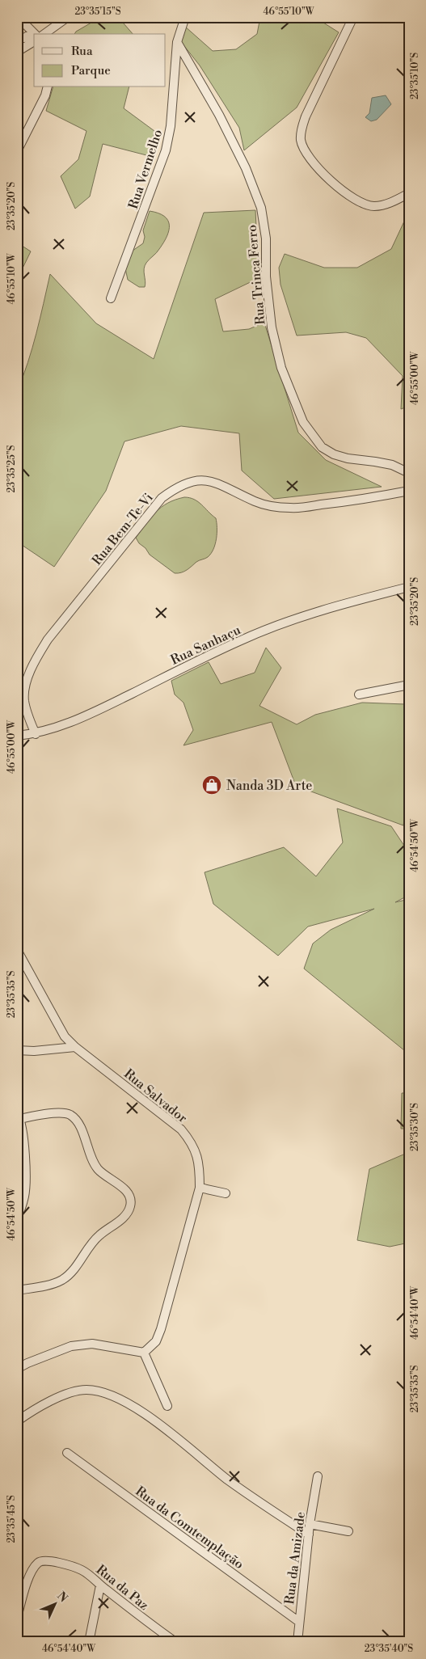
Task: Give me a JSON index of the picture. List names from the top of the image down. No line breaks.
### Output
{"streets":{"street":["Rua Vermelho","Rua Trinca Ferro","Rua Bem-Te-Vi","Rua Sanhaçu","Rua Salvador","Rua da Comtemplação","Rua da Amizade","Rua da Paz"]},"crossings":[["Rua Vermelho","Rua Trinca Ferro"],["Rua Bem-Te-Vi","Rua Sanhaçu"],["Rua da Comtemplação","Rua da Amizade"]],"places":{"shop":["Nanda 3D Arte"]},"legend":["Rua","Parque"],"north":"top right","coordinates":["23°35'15\"S","46°55'10\"W","23°35'10\"S","23°35'20\"S","46°55'00\"W","23°35'25\"S","46°54'50\"W","23°35'35\"S","23°35'30\"S","46°54'40\"W","23°35'45\"S","23°35'40\"S"]}
